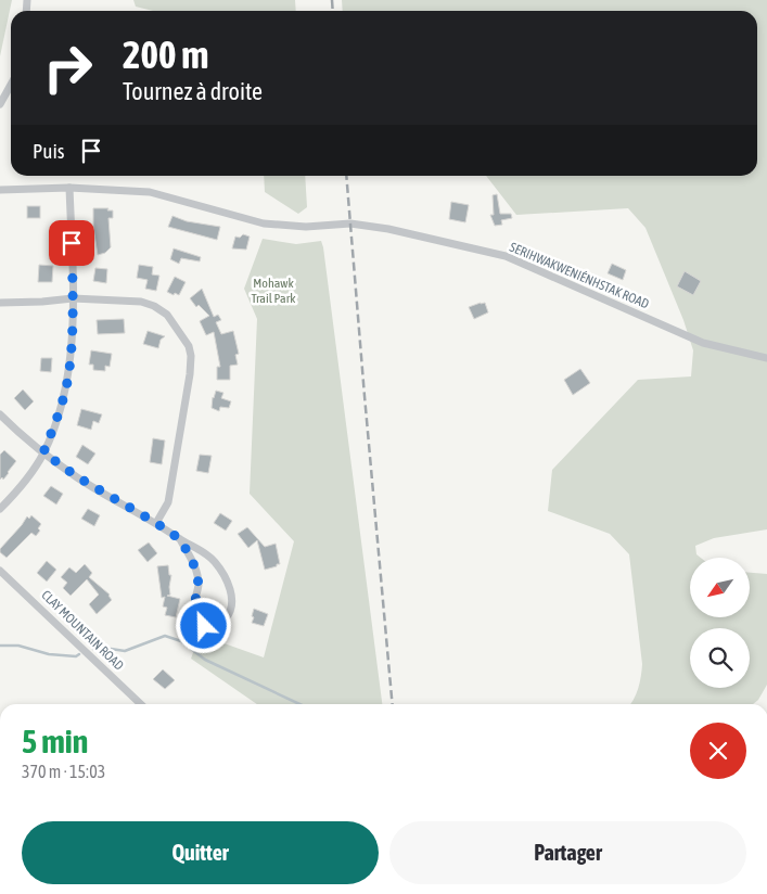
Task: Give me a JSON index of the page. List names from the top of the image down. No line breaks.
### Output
{"streets":{"street":["SERIHWAKWENIÉNHSTAK ROAD","CLAY MOUNTAIN ROAD"]},"parks":["Mohawk Trail Park"],"north":"bottom left","page":{"turn":["200 m","Tournez à droite"],"then":"Puis","heading":["5 min","370 m · 15:03"],"buttons":["Quitter","Partager"]}}
